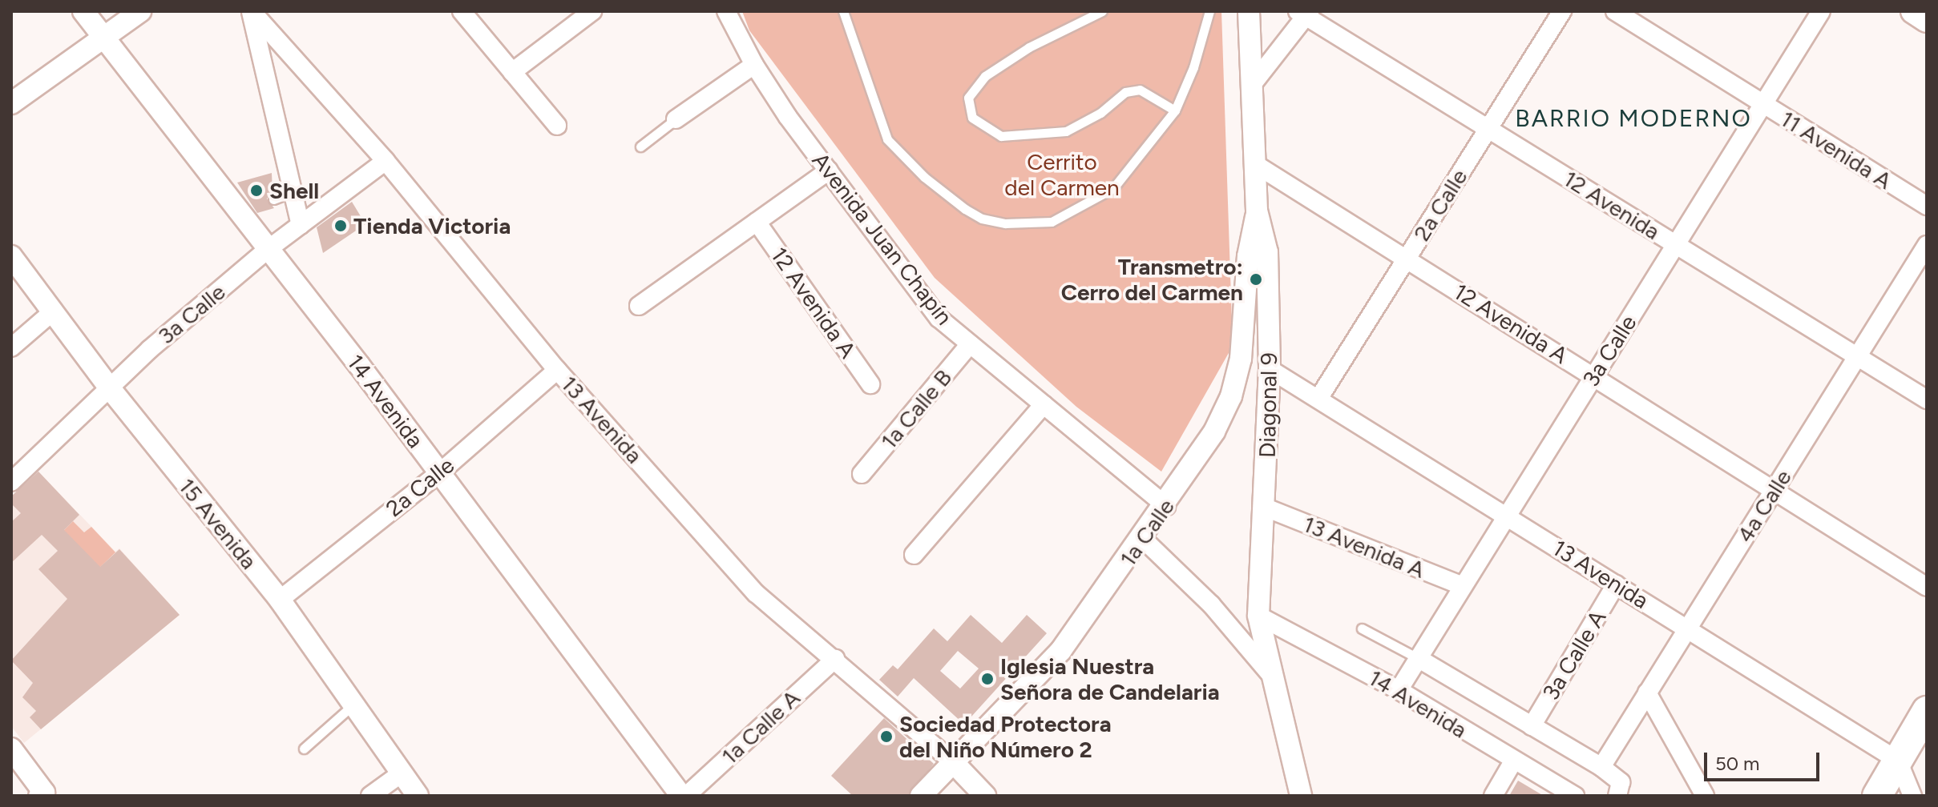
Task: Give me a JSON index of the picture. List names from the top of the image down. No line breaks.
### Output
{"streets":{"street":["11 Avenida A","2a Calle","12 Avenida","Avenida Juan Chapín","12 Avenida A","3a Calle","14 Avenida","Diagonal 9","1a Calle B","13 Avenida","4a Calle","15 Avenida","1a Calle","13 Avenida A","3a Calle A","1a Calle A"]},"crossings":[["11 Avenida A","3a Calle"],["2a Calle","12 Avenida"],["2a Calle","12 Avenida A"],["2a Calle","14 Avenida"],["2a Calle","13 Avenida"],["2a Calle","15 Avenida"],["12 Avenida","3a Calle"],["12 Avenida","4a Calle"],["Avenida Juan Chapín","1a Calle B"],["Avenida Juan Chapín","1a Calle"],["12 Avenida A","3a Calle"],["12 Avenida A","Diagonal 9"],["12 Avenida A","4a Calle"],["3a Calle","14 Avenida"],["3a Calle","13 Avenida"],["3a Calle","15 Avenida"],["3a Calle","13 Avenida A"],["14 Avenida","Diagonal 9"],["14 Avenida","4a Calle"],["14 Avenida","3a Calle A"],["14 Avenida","1a Calle A"],["Diagonal 9","13 Avenida"],["Diagonal 9","1a Calle"],["Diagonal 9","13 Avenida A"],["13 Avenida","4a Calle"],["13 Avenida","1a Calle"],["13 Avenida","3a Calle A"],["13 Avenida","1a Calle A"]],"districts":["BARRIO MODERNO"],"parks":["Cerrito del Carmen"],"places":["Shell","Tienda Victoria","Transmetro: Cerro del Carmen","Iglesia Nuestra Señora de Candelaria","Sociedad Protectora del Niño Número 2"],"scale_bar":"50 m"}
